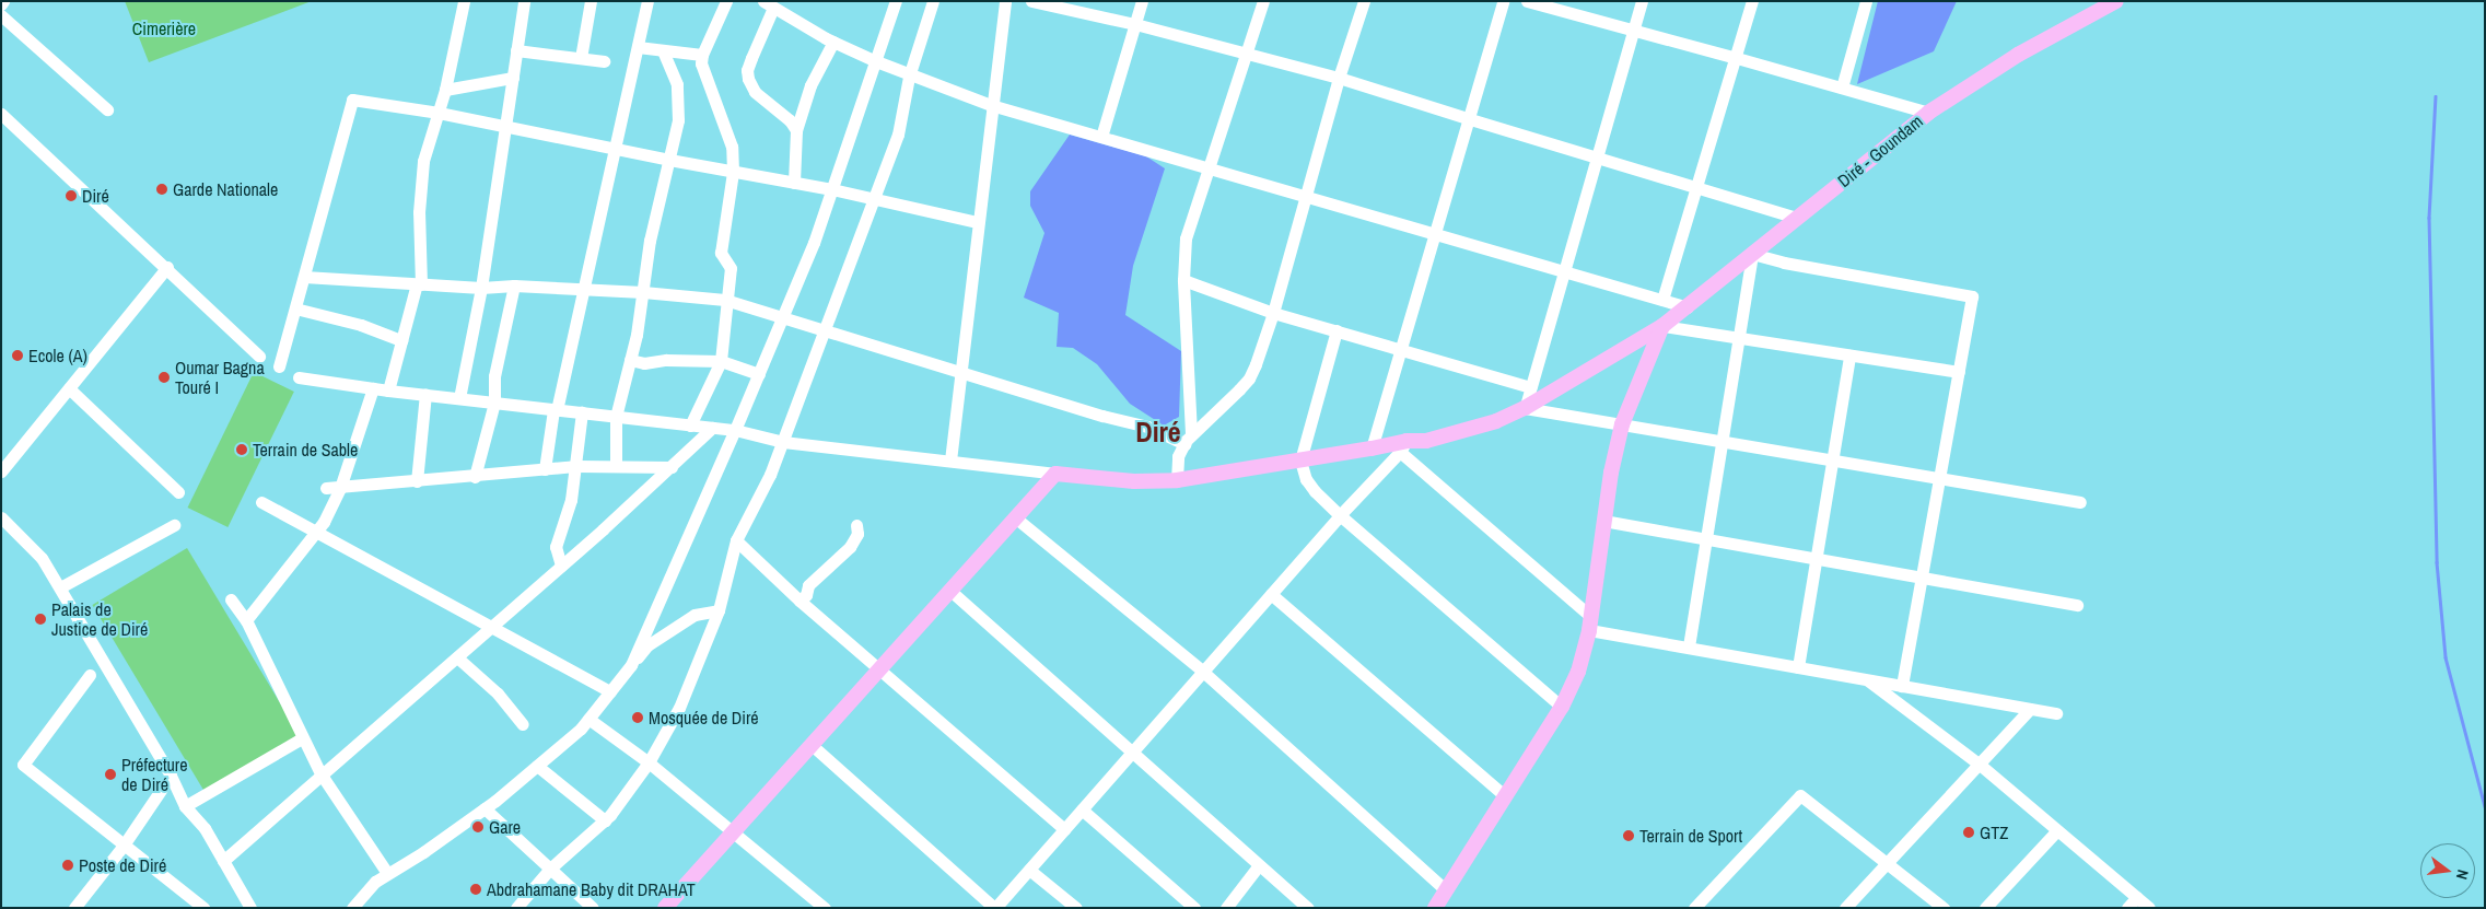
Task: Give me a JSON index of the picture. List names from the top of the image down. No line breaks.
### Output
{"streets":{"main road":["Diré - Goundam"]},"districts":["Diré"],"parks":["Cimerière"],"places":["Garde Nationale","Diré","Ecole (A)","Oumar Bagna Touré I","Terrain de Sable","Palais de Justice de Diré","Mosquée de Diré","Préfecture de Diré","Gare","GTZ","Terrain de Sport","Poste de Diré","Abdrahamane Baby dit DRAHAT"],"north":"right"}
